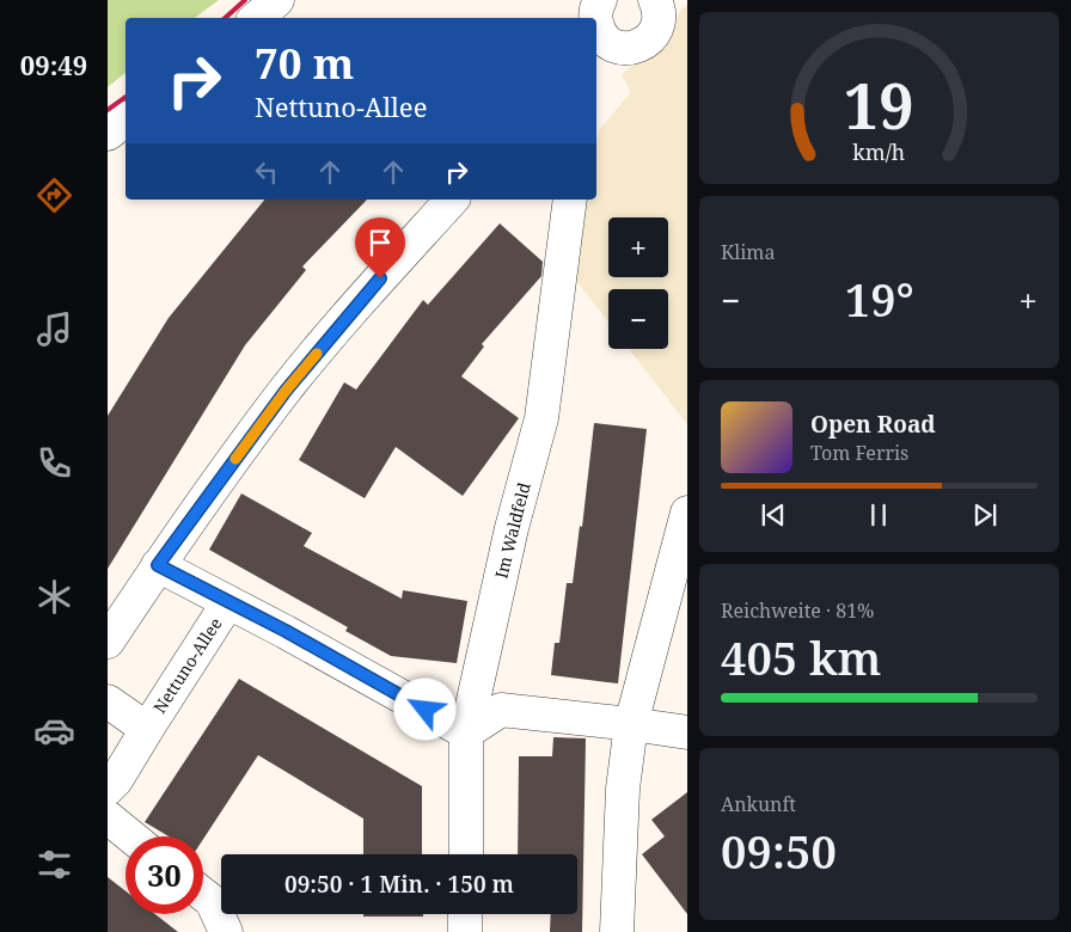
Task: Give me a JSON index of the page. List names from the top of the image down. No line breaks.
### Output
{"streets":{"street":["Im Waldfeld","Nettuno-Allee"]},"page":{"tabs":"09:49","turn":["70 m","Nettuno-Allee"],"tile":["Klima",["Reichweite · 81%","405 km"],["Ankunft","09:50"]],"map_buttons":["+","−"],"heat":["−","19°","+"],"song":["Open Road","Tom Ferris"],"limit":"30","trip":"09:50 · 1 Min. · 150 m","gauge":["19","km/h"]}}
